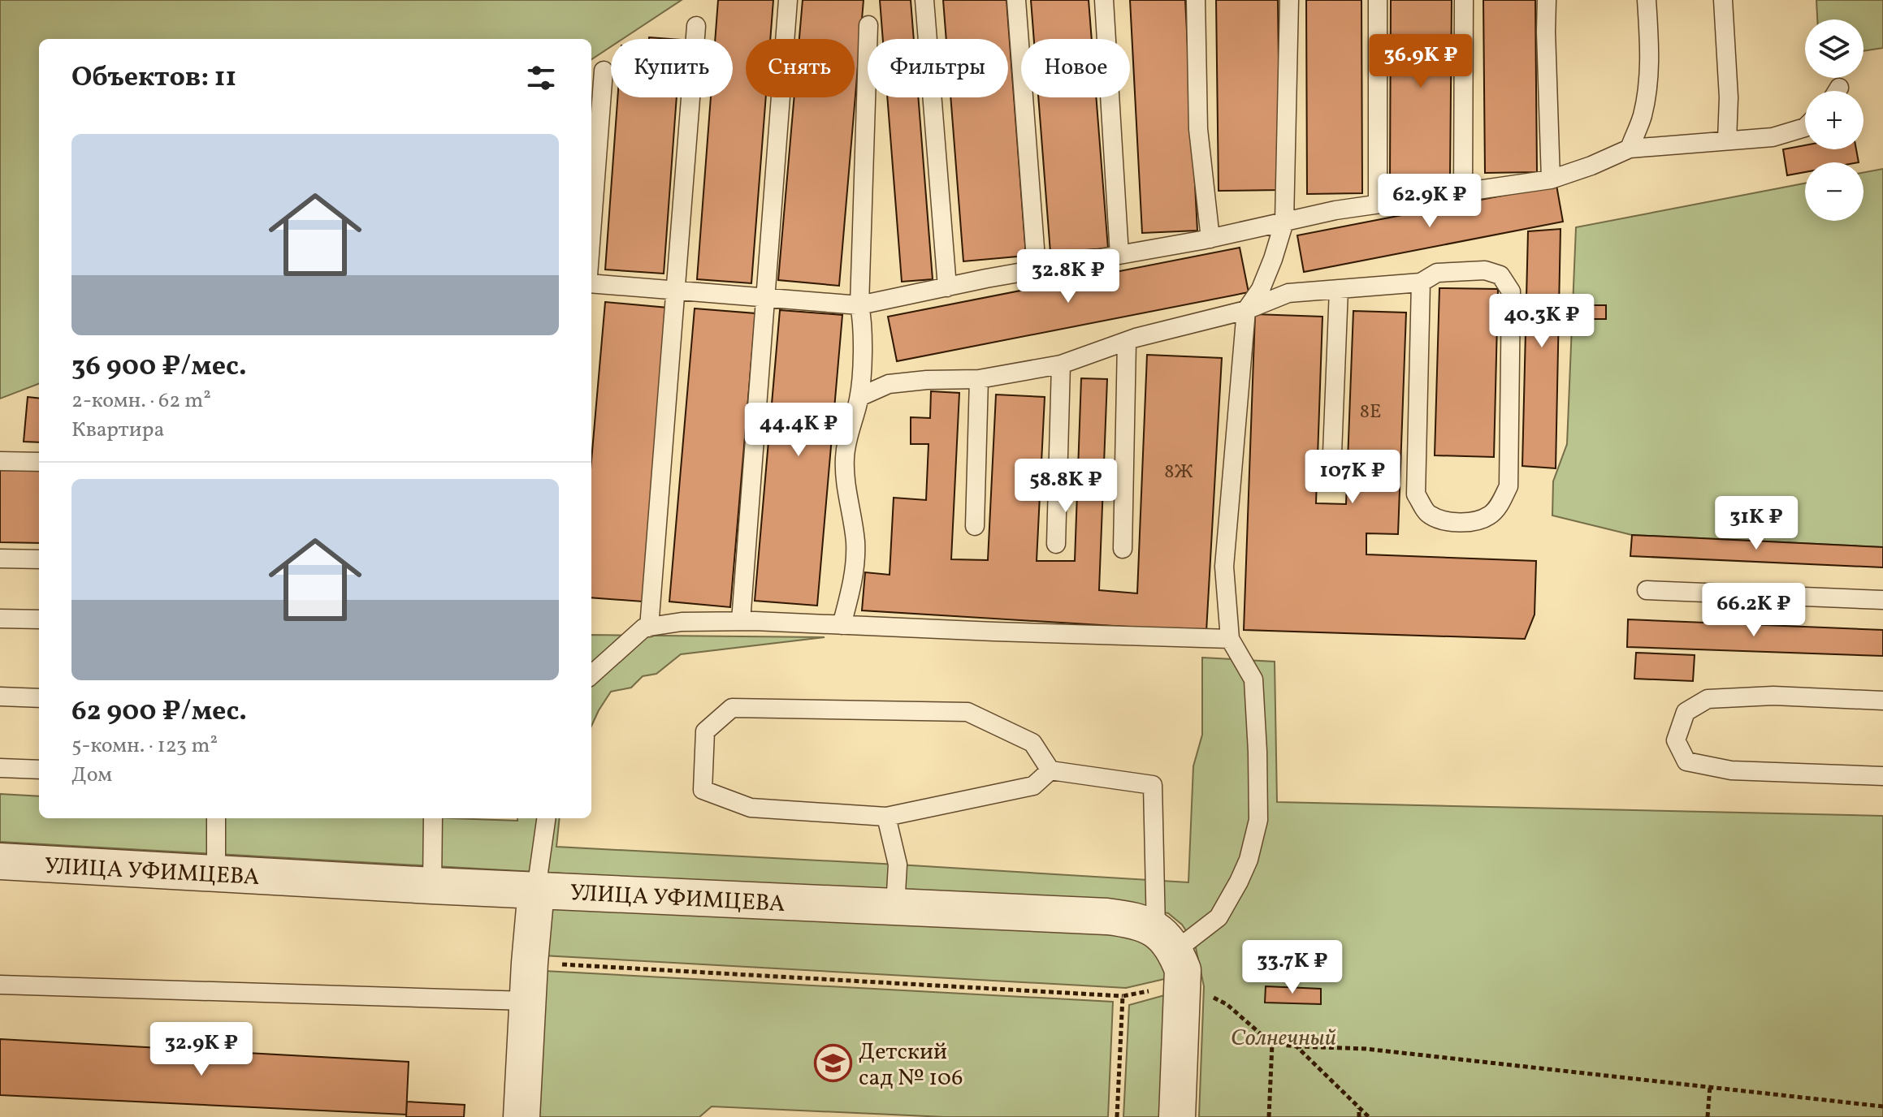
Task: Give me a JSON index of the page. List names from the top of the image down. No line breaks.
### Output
{"streets":{"street":["УЛИЦА УФИМЦЕВА"]},"parks":["Солнечный"],"places":{"school or university":["Детский сад № 106"]},"house_numbers":["8Е","8Ж"],"page":{"map_buttons":["+","−"],"price":["36.9K ₽","62.9K ₽","32.8K ₽","40.3K ₽","44.4K ₽","107K ₽","58.8K ₽","31K ₽","66.2K ₽","33.7K ₽","32.9K ₽"],"chip":["Купить","Снять","Фильтры","Новое"],"heading":"Объектов: 11","list":[{"name":"36 900 ₽/мес.","note":"2-комн. · 62 m² · Квартира"},{"name":"62 900 ₽/мес.","note":"5-комн. · 123 m² · Дом"}]}}
